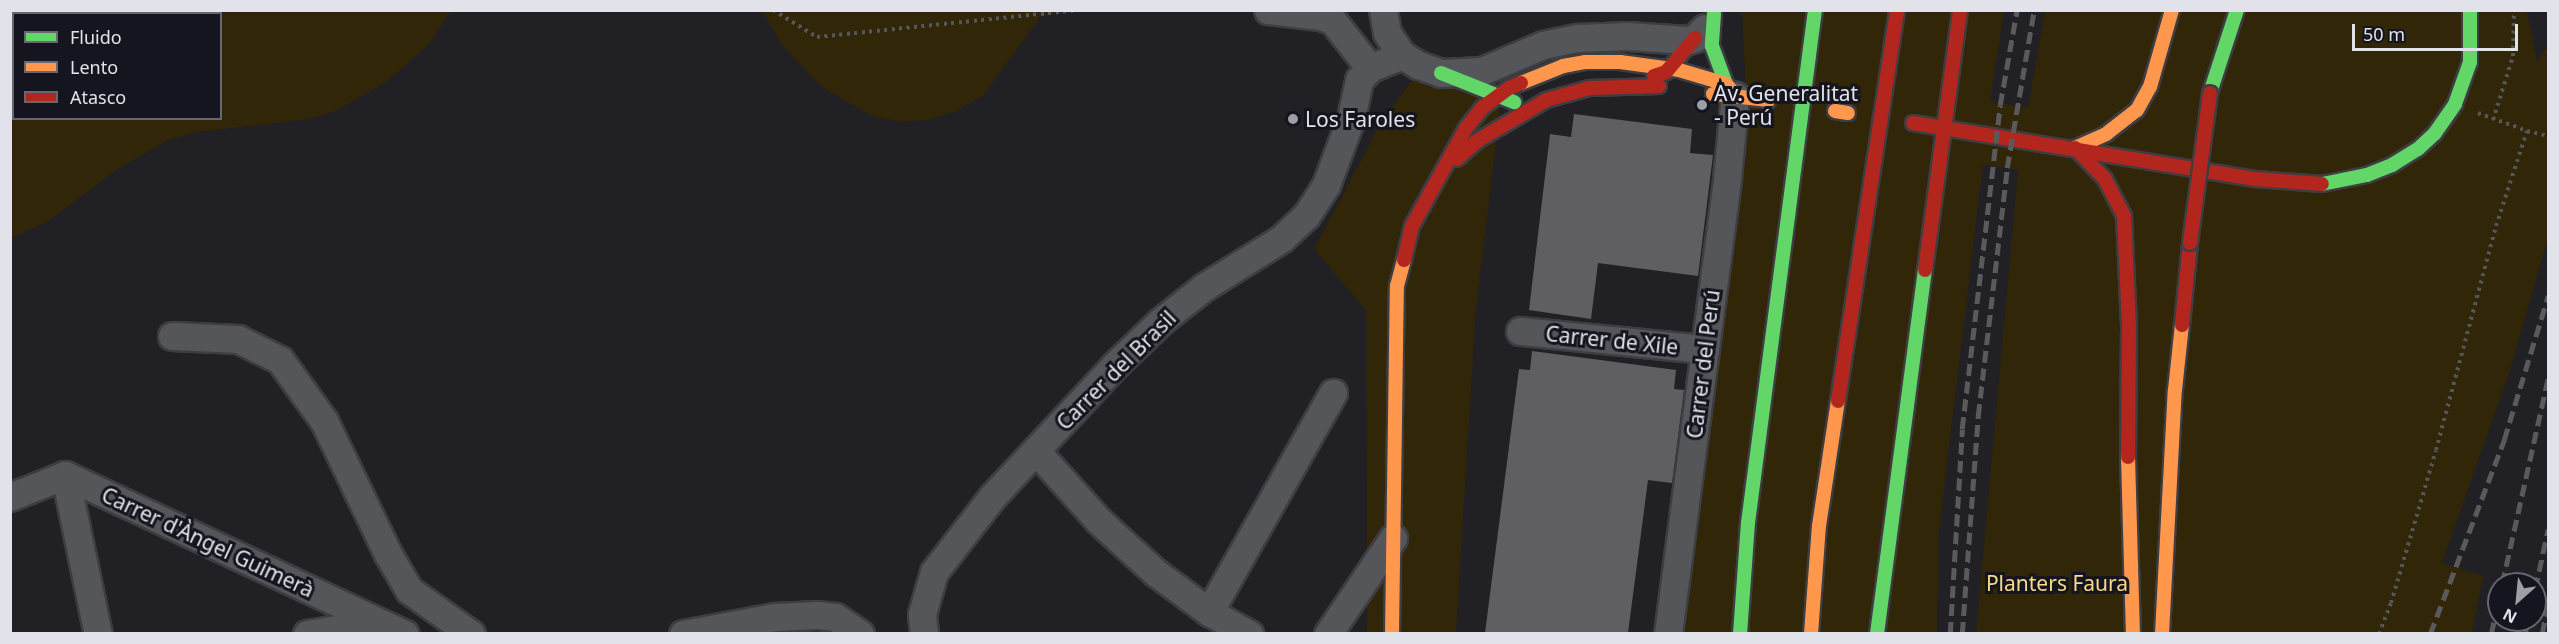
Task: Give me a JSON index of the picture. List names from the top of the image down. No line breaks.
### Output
{"streets":{"street":["Carrer de Xile","Carrer del Perú","Carrer del Brasil","Carrer d'Àngel Guimerà"]},"crossings":[["Carrer de Xile","Carrer del Perú"]],"parks":["Planters Faura"],"places":["Av. Generalitat - Perú","Los Faroles"],"legend":["Fluido","Lento","Atasco"],"scale_bar":"50 m","north":"bottom left"}
